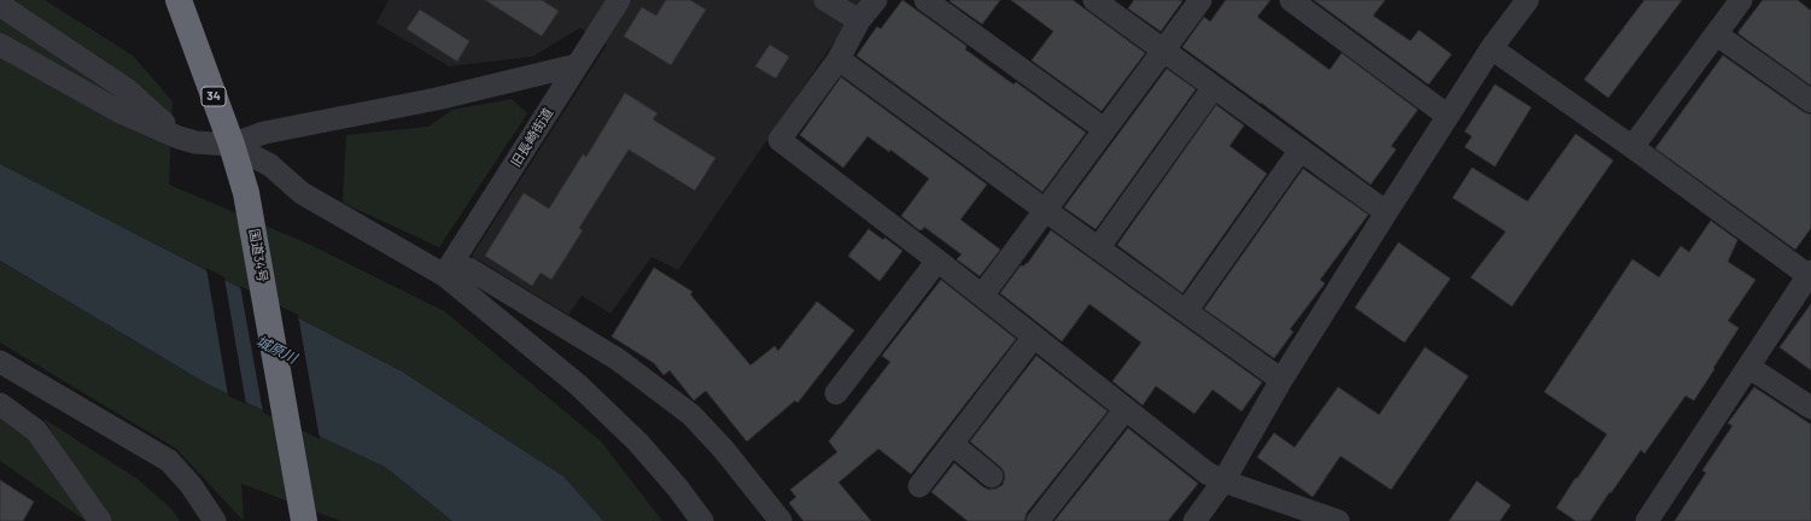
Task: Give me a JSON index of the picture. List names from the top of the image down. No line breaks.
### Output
{"streets":{"highway":["34","国道34号"],"street":["旧長崎街道"]},"water":["城原川"]}
